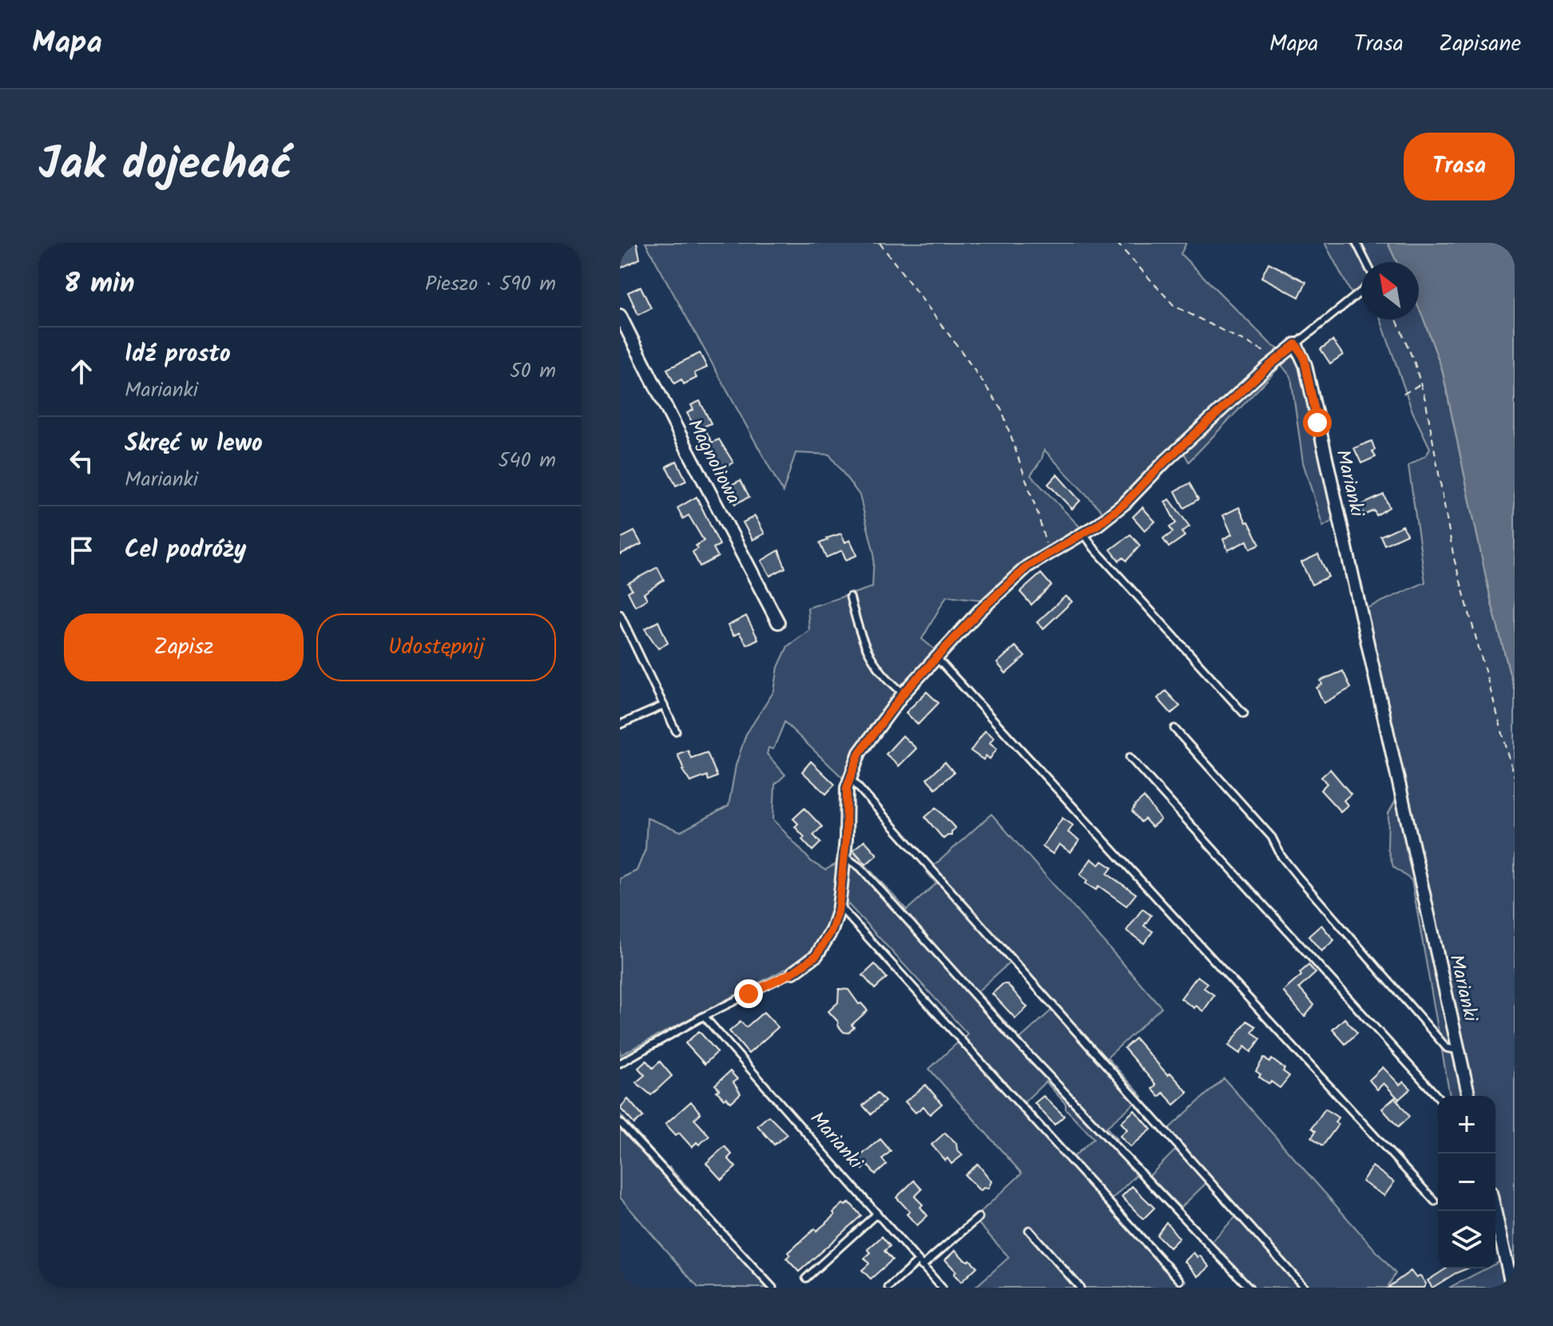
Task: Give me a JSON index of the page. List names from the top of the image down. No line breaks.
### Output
{"streets":{"street":["Magnoliowa","Marianki"]},"north":"top left","page":{"header":"Mapa","nav":["Mapa","Trasa","Zapisane"],"title":"Jak dojechać","buttons":["Trasa",["Zapisz","Udostępnij"]],"heading":["8 min","Pieszo · 590 m"],"list":[["Idź prosto","Marianki","50 m"],["Skręć w lewo","Marianki","540 m"],"Cel podróży"],"map_buttons":["+","−"]}}
